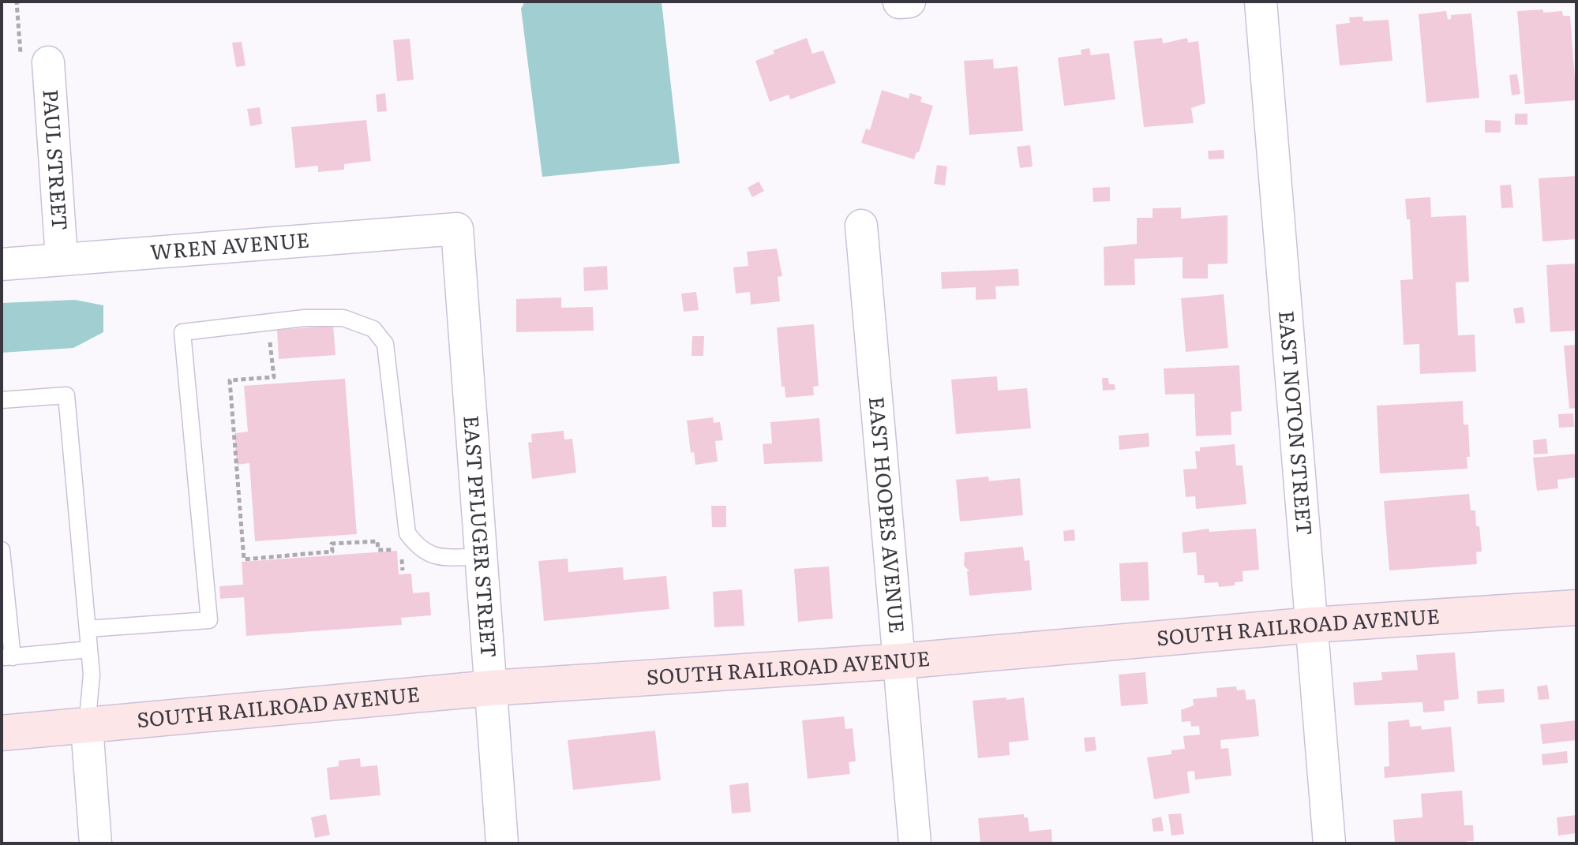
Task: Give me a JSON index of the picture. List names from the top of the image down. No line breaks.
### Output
{"streets":{"street":["PAUL STREET","WREN AVENUE","EAST NOTON STREET","EAST HOOPES AVENUE","EAST PFLUGER STREET","SOUTH RAILROAD AVENUE"]},"crossings":[["PAUL STREET","WREN AVENUE"],["WREN AVENUE","EAST PFLUGER STREET"],["EAST NOTON STREET","SOUTH RAILROAD AVENUE"],["EAST HOOPES AVENUE","SOUTH RAILROAD AVENUE"],["EAST PFLUGER STREET","SOUTH RAILROAD AVENUE"]]}
